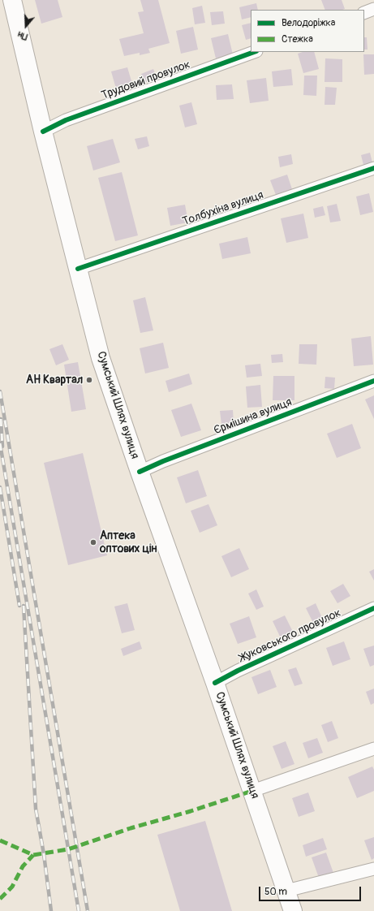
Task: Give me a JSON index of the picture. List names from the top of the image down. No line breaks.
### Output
{"streets":{"main road":["Сумський Шлях вулиця"],"street":["Трудовий провулок","Толбухіна вулиця","Єрмішина вулиця","Жуковського провулок"]},"crossings":[["Трудовий провулок","Сумський Шлях вулиця"],["Толбухіна вулиця","Сумський Шлях вулиця"],["Сумський Шлях вулиця","Єрмішина вулиця"],["Сумський Шлях вулиця","Жуковського провулок"]],"places":["АН Квартал","Аптека оптових цін"],"legend":["Велодоріжка","Стежка"],"scale_bar":"50 m","north":"bottom"}
